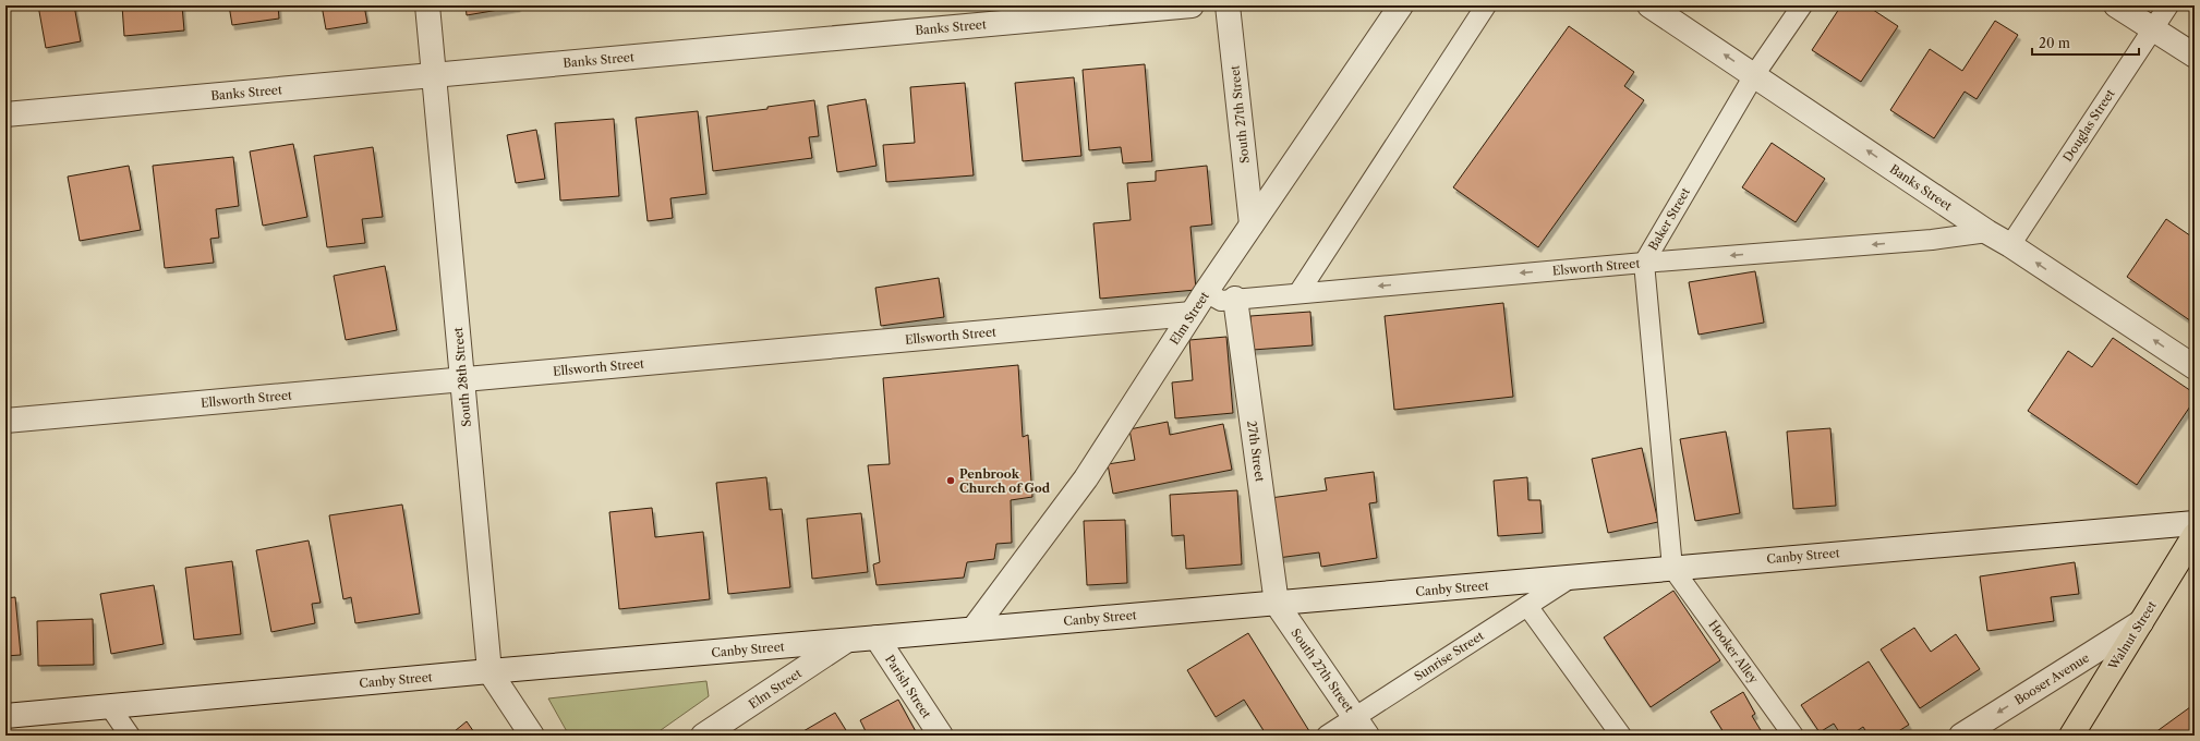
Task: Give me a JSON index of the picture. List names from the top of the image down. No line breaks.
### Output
{"streets":{"main road":["Walnut Street"],"street":["Banks Street","South 27th Street","Elm Street","Ellsworth Street","South 28th Street","27th Street","Canby Street","Booser Avenue","Parish Street"],"lane":["Douglas Street","Baker Street","Elsworth Street","Hooker Alley","Sunrise Street"]},"crossings":[["Banks Street","Douglas Street"],["Banks Street","Baker Street"],["Banks Street","Elsworth Street"],["Banks Street","South 28th Street"],["South 27th Street","Elm Street"],["South 27th Street","27th Street"],["South 27th Street","Canby Street"],["South 27th Street","Sunrise Street"],["Baker Street","Elsworth Street"],["Baker Street","Canby Street"],["Baker Street","Hooker Alley"],["Elsworth Street","Elm Street"],["Elsworth Street","27th Street"],["Elm Street","Ellsworth Street"],["Elm Street","Canby Street"],["Ellsworth Street","South 28th Street"],["South 28th Street","Canby Street"],["27th Street","Canby Street"],["Canby Street","Hooker Alley"],["Canby Street","Sunrise Street"],["Canby Street","Parish Street"],["Walnut Street","Booser Avenue"]],"one_way":["Elsworth Street","Booser Avenue"],"places":["Penbrook Church of God"],"scale_bar":"20 m"}
